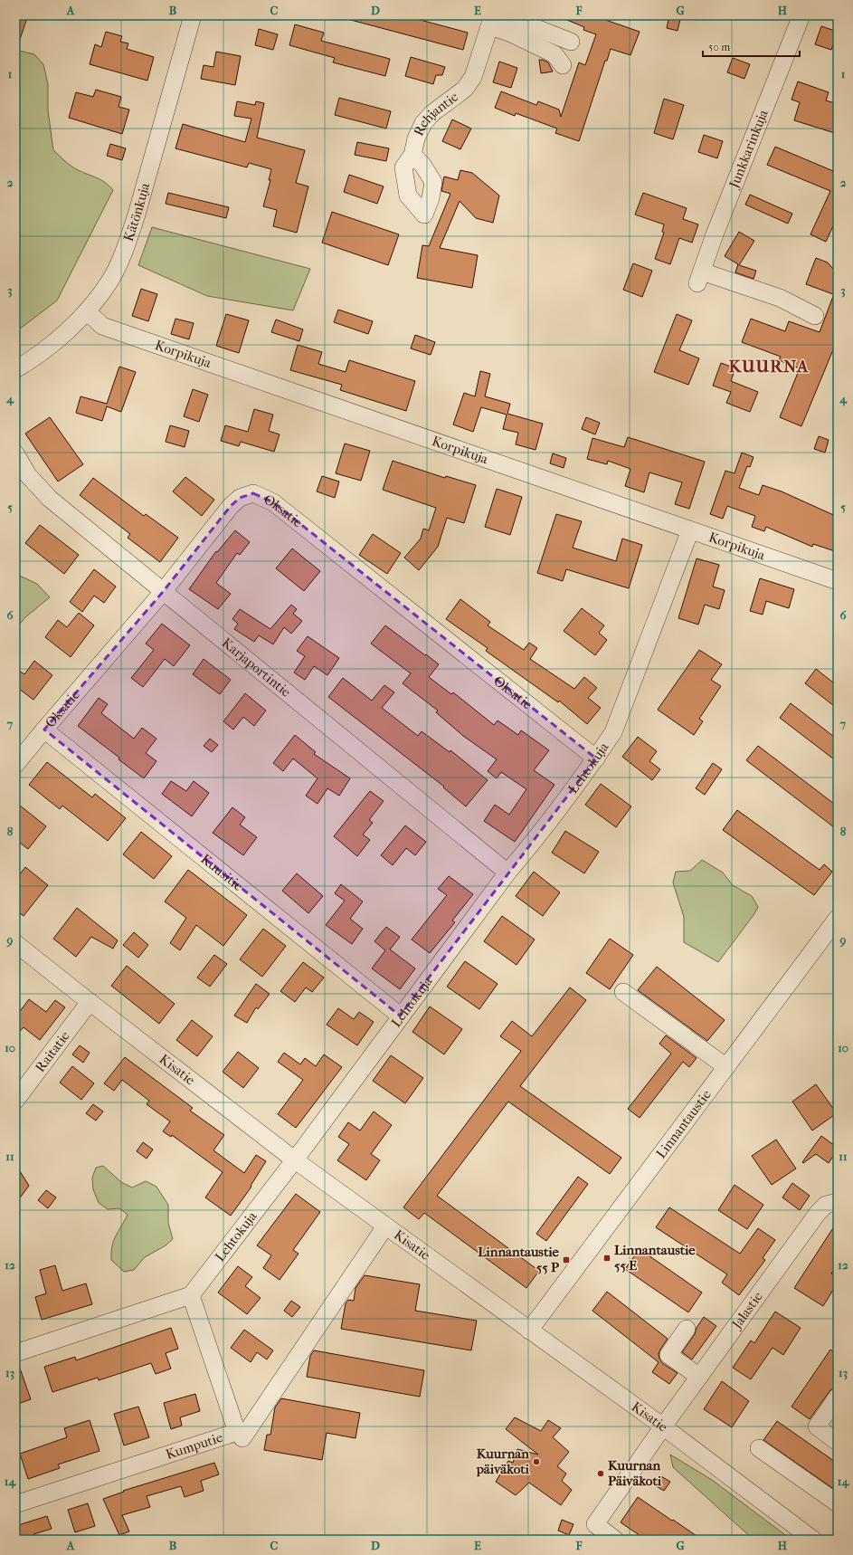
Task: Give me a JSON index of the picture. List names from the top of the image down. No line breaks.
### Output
{"streets":{"street":["Rehjantie","Junkkarinkuja","Kätönkuja","Korpikuja","Oksatie","Karjaportintie","Lehtokuja","Kuusitie","Raitatie","Kisatie","Linnantaustie","Jalastie","Kumputie"]},"crossings":[["Kätönkuja","Korpikuja"],["Korpikuja","Lehtokuja"],["Oksatie","Karjaportintie"],["Oksatie","Lehtokuja"],["Oksatie","Kuusitie"],["Karjaportintie","Lehtokuja"],["Lehtokuja","Kuusitie"],["Lehtokuja","Kisatie"],["Lehtokuja","Kumputie"],["Raitatie","Kisatie"],["Kisatie","Linnantaustie"],["Kisatie","Jalastie"]],"districts":["KUURNA"],"places":{"transit":["Linnantaustie 55 E","Linnantaustie 55 P"],"other":["Kuurnan päiväkoti","Kuurnan Päiväkoti"]},"scale_bar":"50 m","grid":{"columns":["A","B","C","D","E","F","G","H"],"rows":["1","2","3","4","5","6","7","8","9","10","11","12","13","14"]}}
